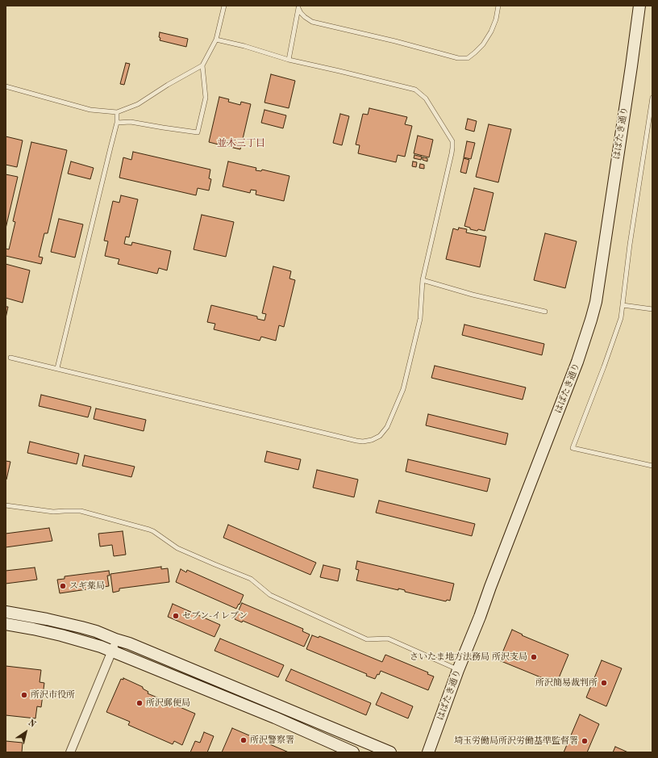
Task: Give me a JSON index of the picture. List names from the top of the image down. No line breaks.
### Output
{"streets":{"street":["はばたき通り"]},"districts":["並木三丁目"],"places":["スギ薬局","セブン-イレブン","さいたま地方法務局 所沢支局","所沢簡易裁判所","所沢市役所","所沢郵便局","所沢警察署","埼玉労働局所沢労働基準監督署"],"north":"top right"}
